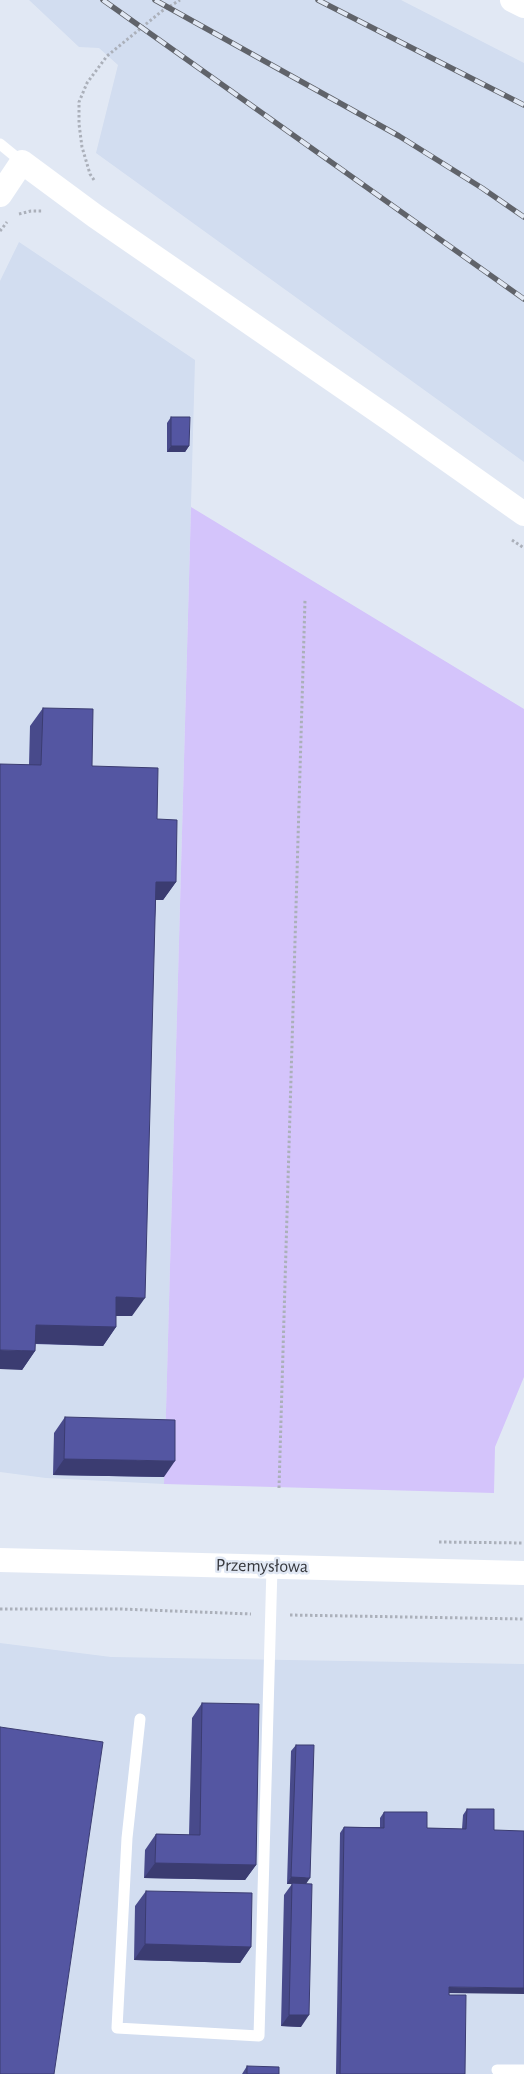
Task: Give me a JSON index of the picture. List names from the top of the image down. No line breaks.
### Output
{"streets":{"street":["Przemysłowa"]}}
